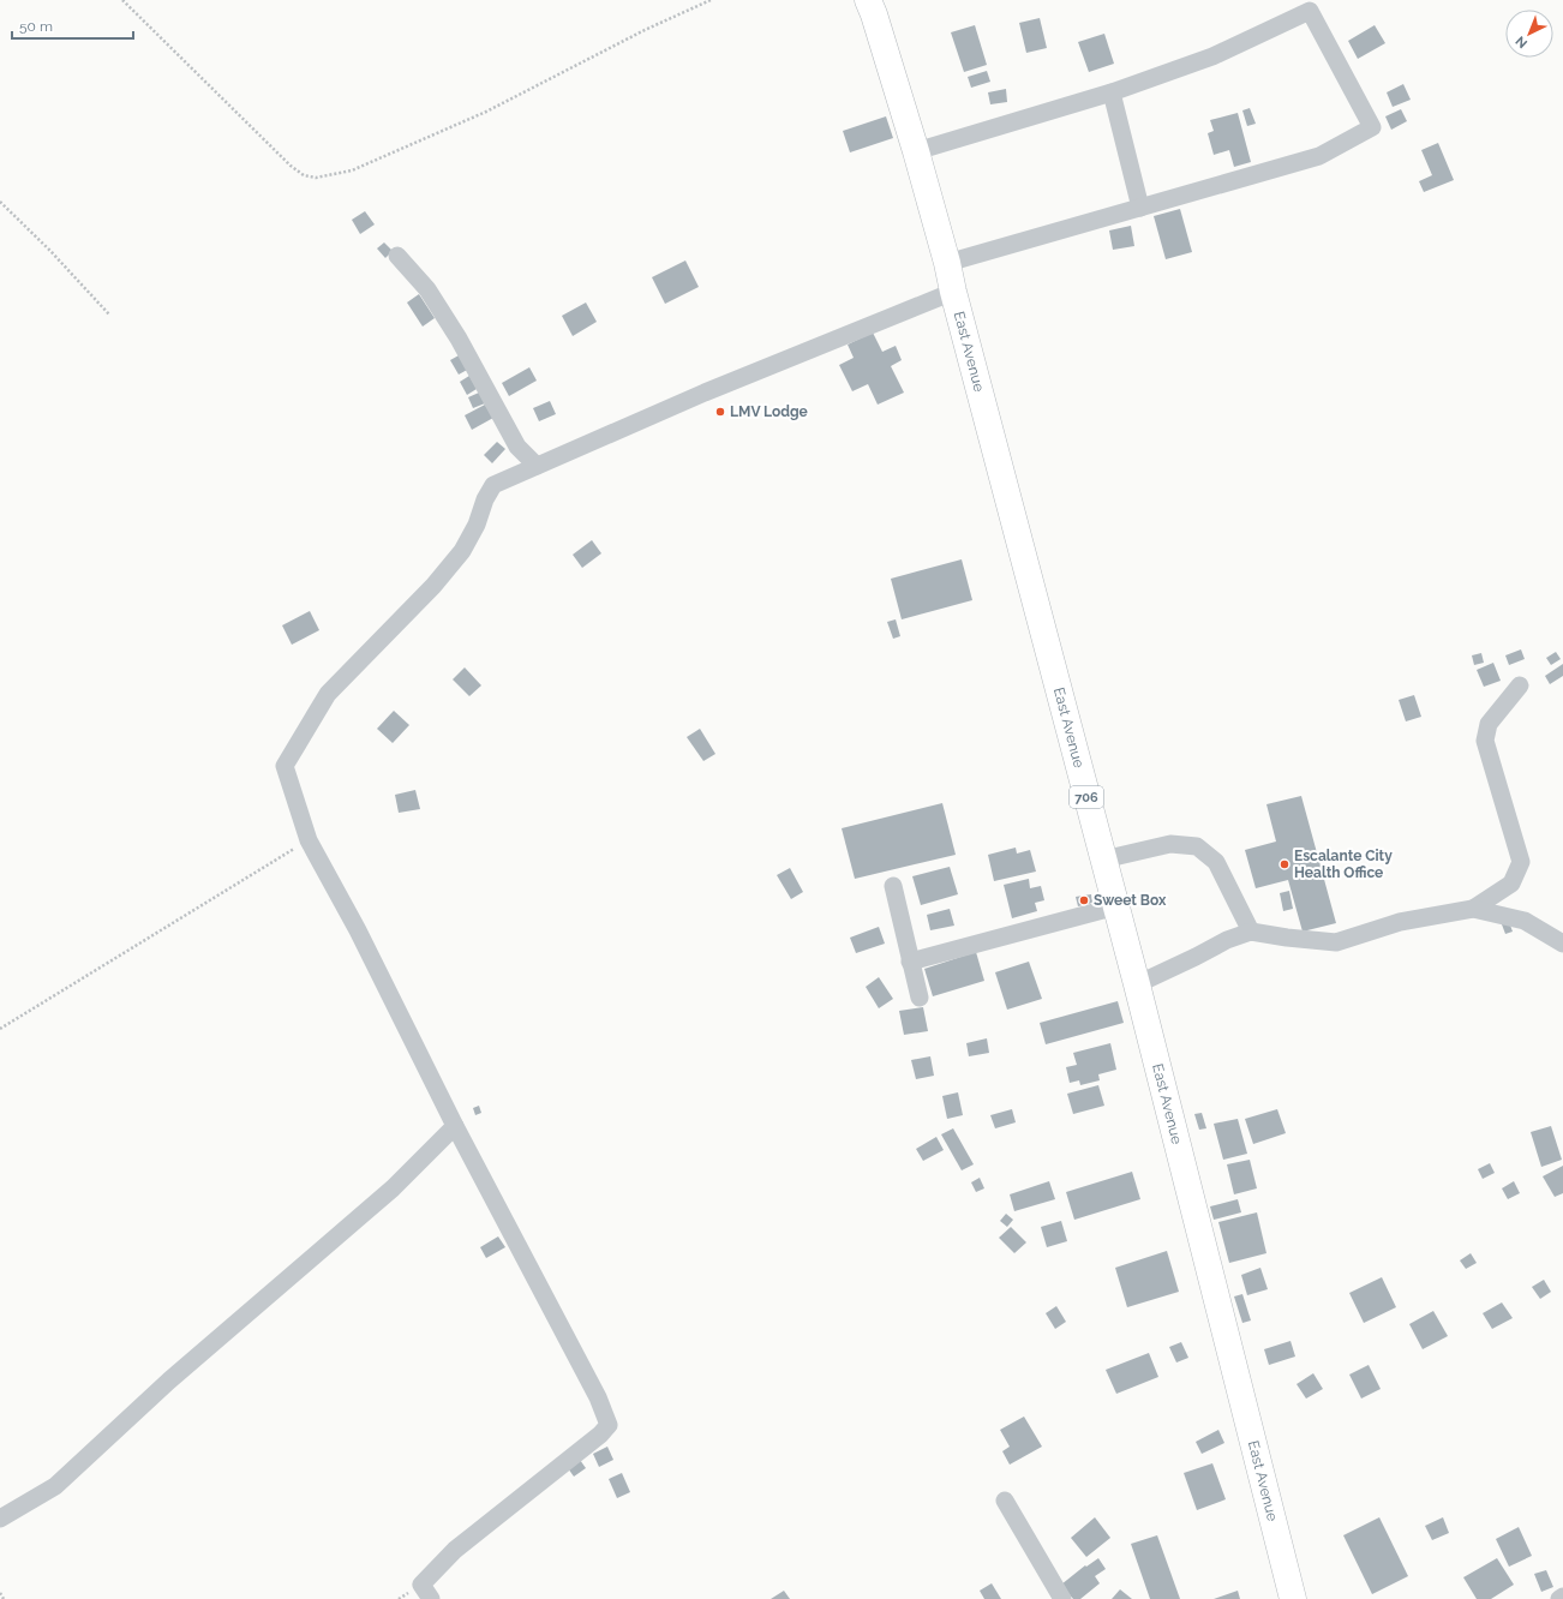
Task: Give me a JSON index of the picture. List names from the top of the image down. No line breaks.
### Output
{"streets":{"main road":["East Avenue","706"]},"places":["LMV Lodge","Escalante City Health Office","Sweet Box"],"scale_bar":"50 m","north":"bottom left"}
